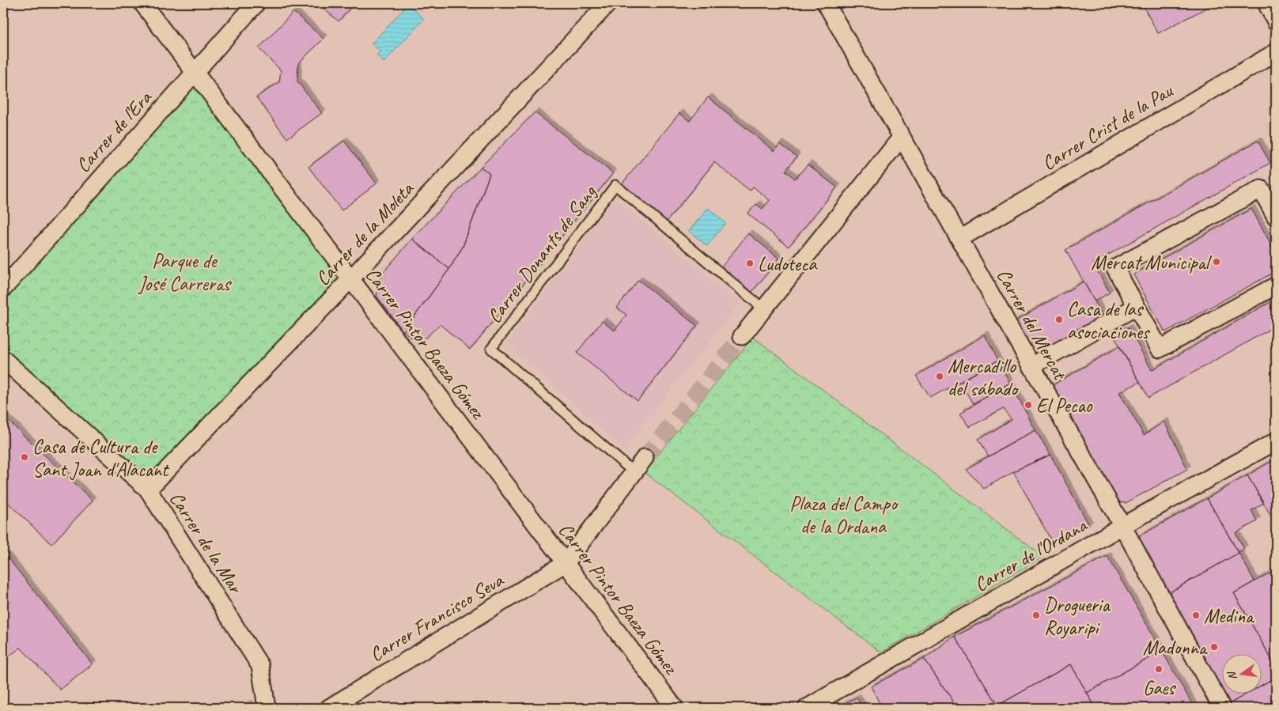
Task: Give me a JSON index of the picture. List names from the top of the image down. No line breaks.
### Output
{"streets":{"street":["Carrer Crist de la Pau","Carrer de l’Era","Carrer de la Moleta","Carrer del Mercat","Carrer Pintor Baeza Gómez","Carrer de la Mar","Carrer de l'Ordana","Carrer Francisco Seva"],"lane":["Carrer Donants de Sang"]},"crossings":[["Carrer Crist de la Pau","Carrer del Mercat"],["Carrer de l’Era","Carrer Pintor Baeza Gómez"],["Carrer de la Moleta","Carrer Pintor Baeza Gómez"],["Carrer de la Moleta","Carrer de la Mar"],["Carrer del Mercat","Carrer de l'Ordana"],["Carrer Pintor Baeza Gómez","Carrer Francisco Seva"]],"parks":["Parque de José Carreras","Plaza del Campo de la Ordana"],"places":["Mercat Municipal","Ludoteca","Casa de las asociaciones","Mercadillo del sábado","El Pecao","Casa de Cultura de Sant Joan d'Alacant","Drogueria Royaripi","Medina","Madonna","Gaes"],"north":"left"}
